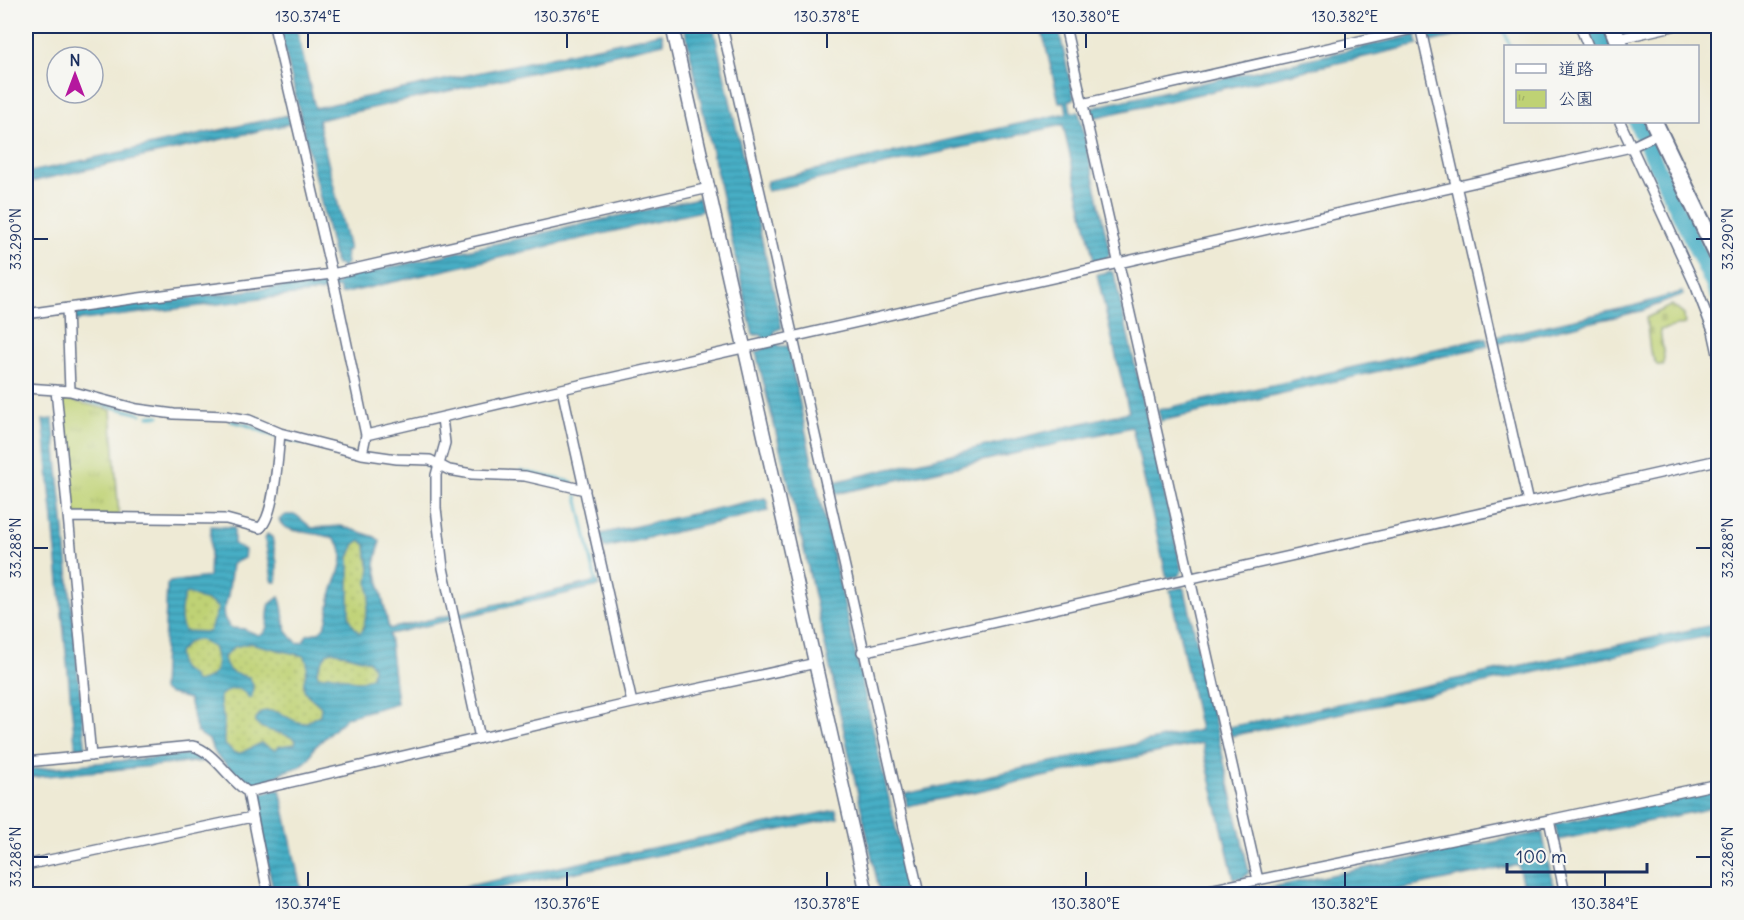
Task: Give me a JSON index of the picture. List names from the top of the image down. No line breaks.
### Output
{"legend":["道路","公園"],"scale_bar":"100 m","north":"top","coordinates":["130.374°E","130.376°E","130.378°E","130.380°E","130.382°E","33.290°N","33.288°N","33.286°N","130.384°E"]}
